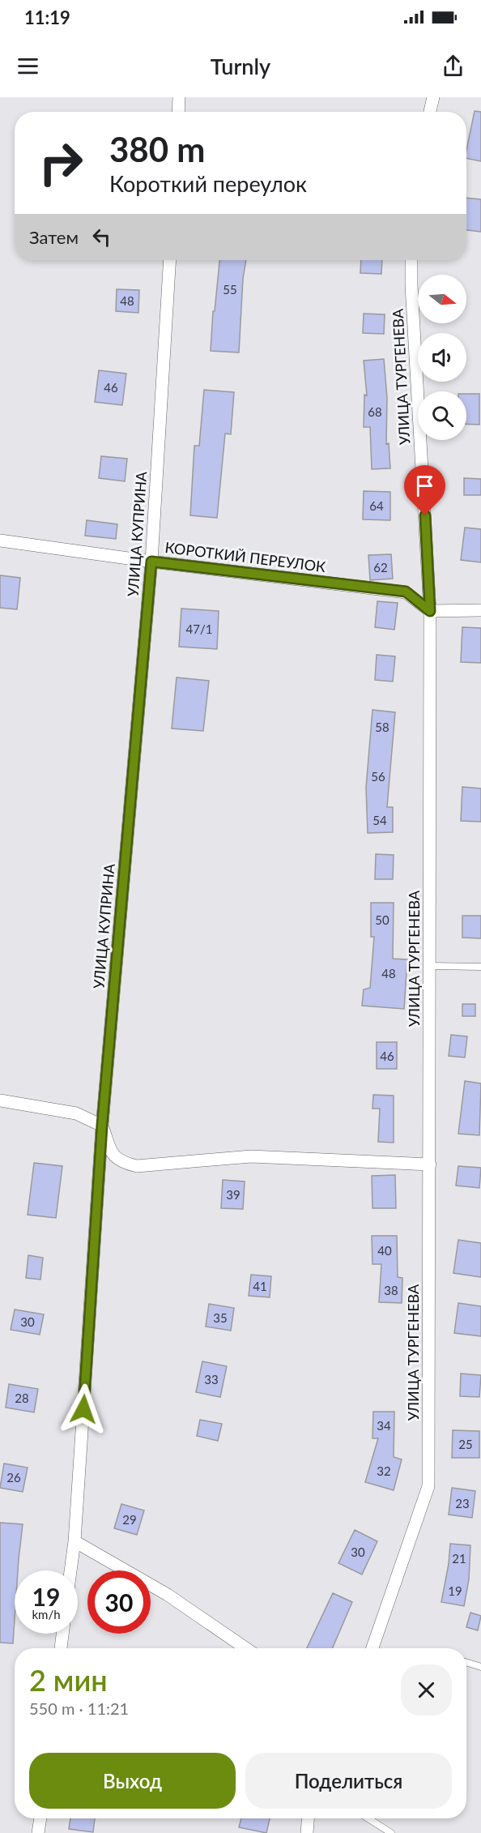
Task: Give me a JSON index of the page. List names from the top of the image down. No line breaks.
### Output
{"streets":{"street":["УЛИЦА ТУРГЕНЕВА","УЛИЦА КУПРИНА","КОРОТКИЙ ПЕРЕУЛОК"]},"crossings":[["УЛИЦА ТУРГЕНЕВА","КОРОТКИЙ ПЕРЕУЛОК"],["УЛИЦА КУПРИНА","КОРОТКИЙ ПЕРЕУЛОК"]],"house_numbers":["55","48","46","68","64","62","47/1","58","56","54","50","48","46","39","40","41","38","35","30","33","28","34","25","32","26","23","29","30","21","19"],"north":"right","page":{"status":"11:19","header":"Turnly","turn":["380 m","Короткий переулок"],"then":"Затем","speed":"19 km/h","limit":"30","heading":["2 мин","550 m · 11:21"],"buttons":["Выход","Поделиться"]}}
